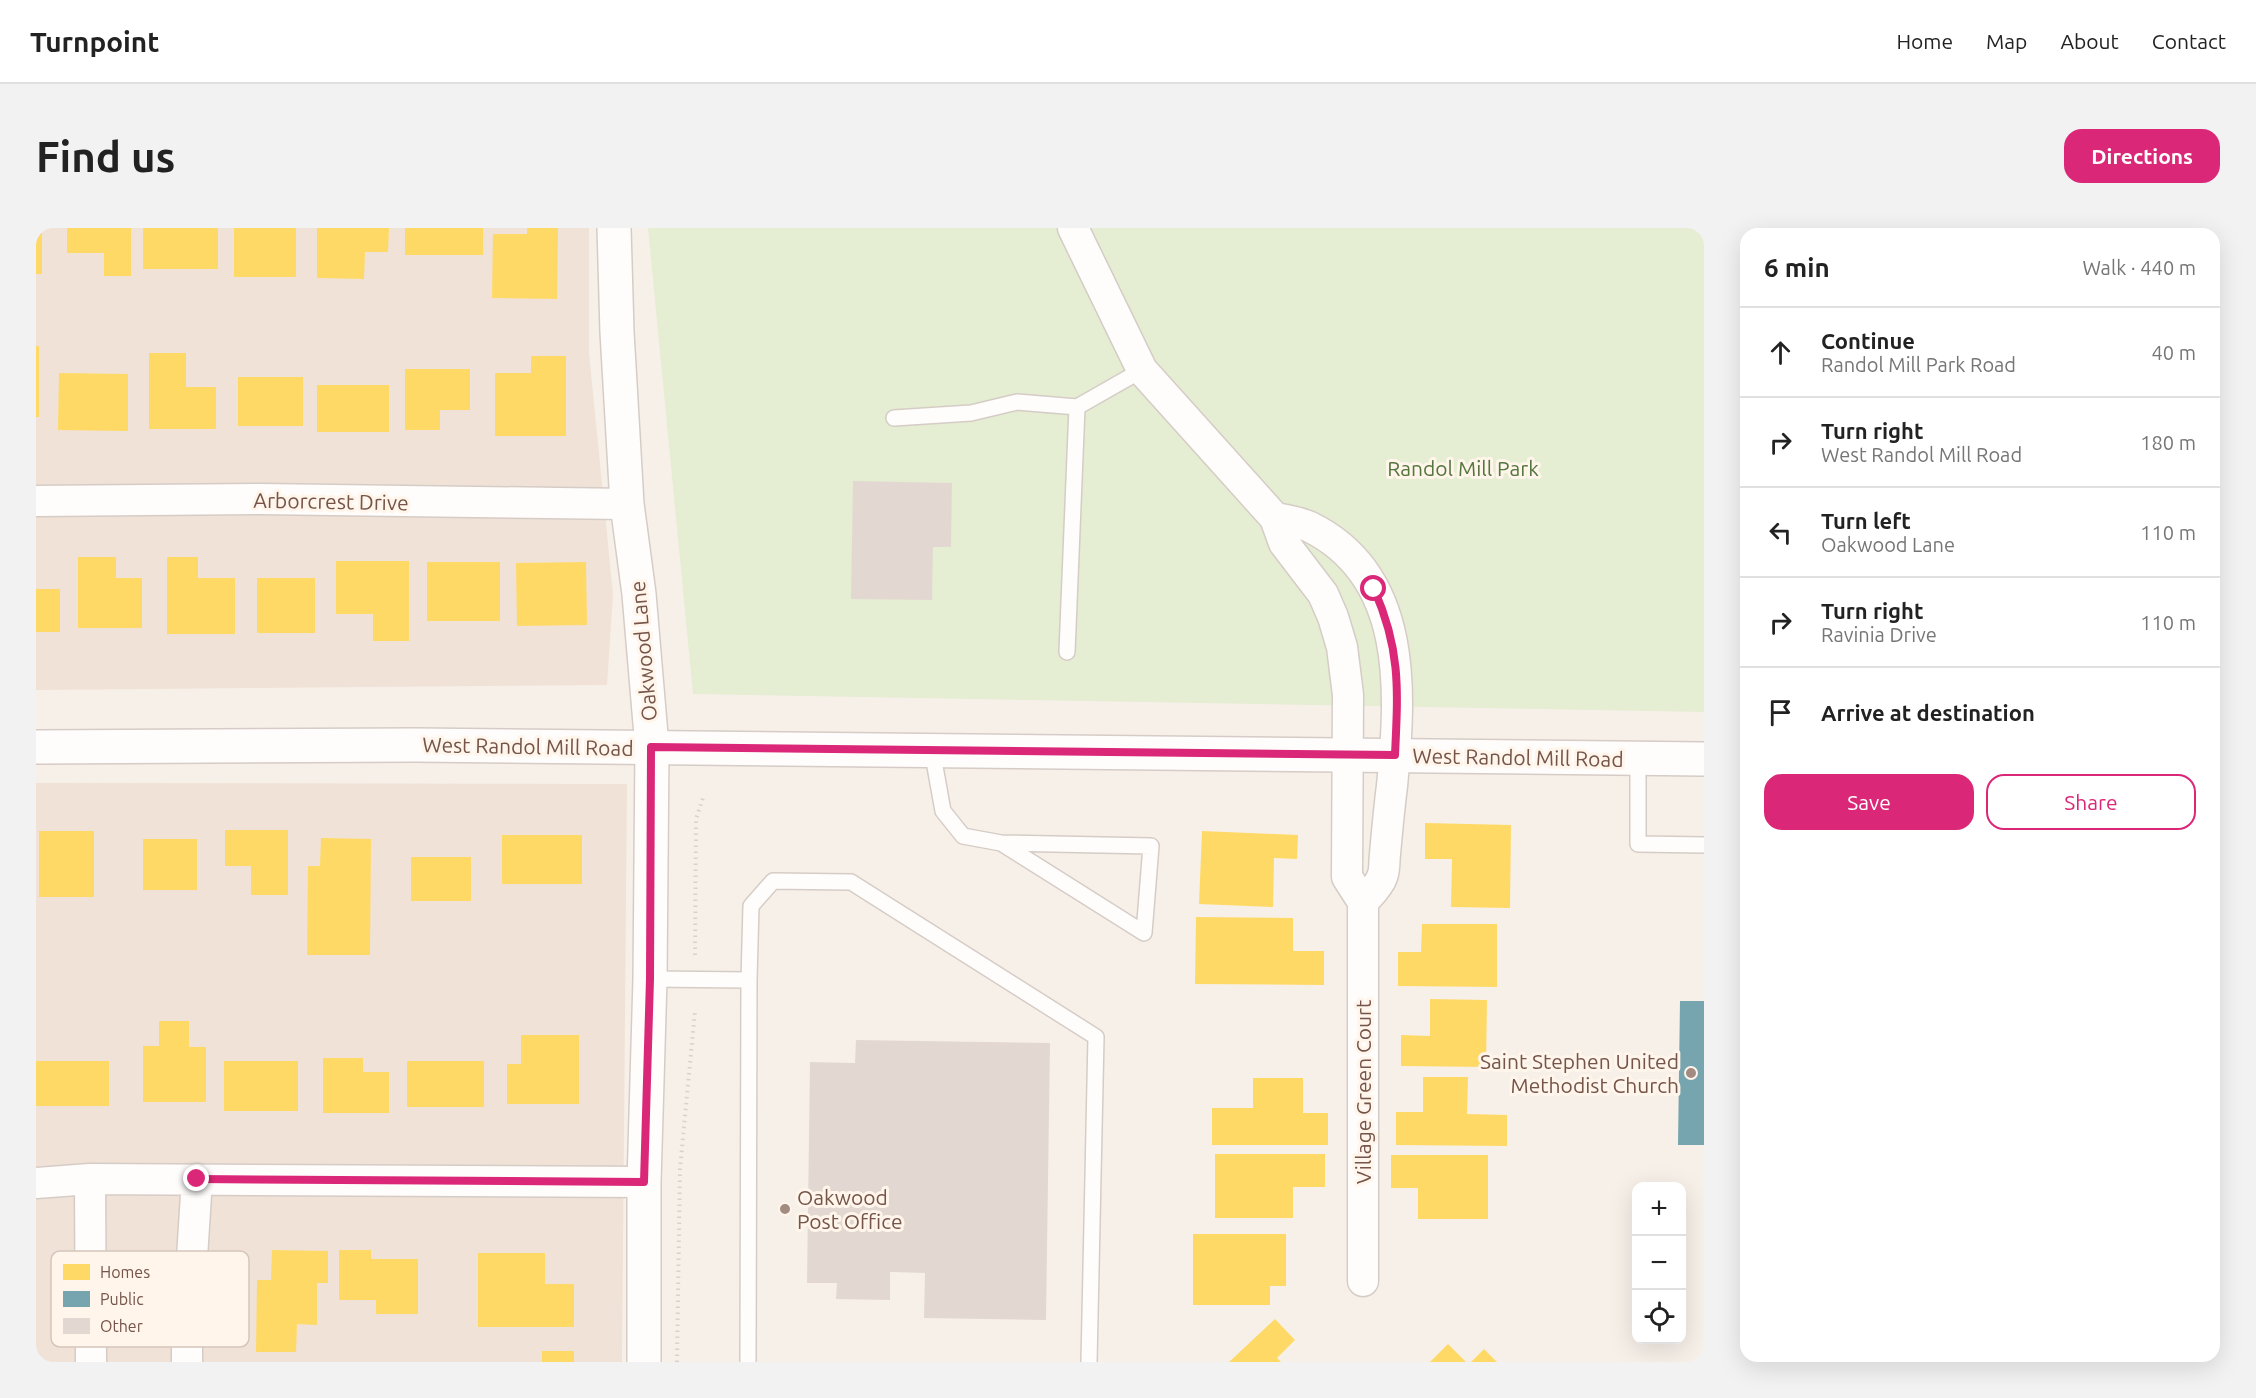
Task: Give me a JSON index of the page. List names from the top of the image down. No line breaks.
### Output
{"streets":{"main road":["Oakwood Lane","West Randol Mill Road"],"street":["Arborcrest Drive","Village Green Court"]},"crossings":[["Arborcrest Drive","Oakwood Lane"],["Oakwood Lane","West Randol Mill Road"]],"parks":["Randol Mill Park"],"places":["Saint Stephen United Methodist Church","Oakwood Post Office"],"legend":["Homes","Public","Other"],"page":{"header":"Turnpoint","nav":["Home","Map","About","Contact"],"buttons":["Directions",["Save","Share"]],"title":"Find us","heading":["6 min","Walk · 440 m"],"list":[["Continue","Randol Mill Park Road","40 m"],["Turn right","West Randol Mill Road","180 m"],["Turn left","Oakwood Lane","110 m"],["Turn right","Ravinia Drive","110 m"],"Arrive at destination"],"map_buttons":["+","−"]}}
